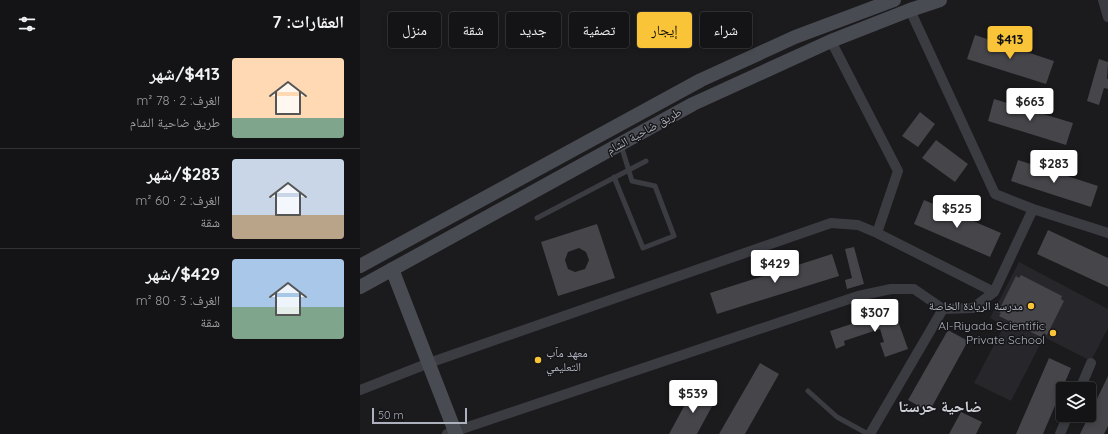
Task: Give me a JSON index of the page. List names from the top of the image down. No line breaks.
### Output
{"streets":{"main road":["طريق ضاحية الشام"]},"districts":["ضاحية حرستا"],"places":["مدرسة الريادة الخاصة","Al-Riyada Scientific Private School","معهد مآب التعليمي"],"scale_bar":"50 m","page":{"heading":"العقارات: 7","chip":["شراء","إيجار","تصفية","جديد","شقة","منزل"],"price":["$413","$663","$283","$525","$429","$307","$539"],"list":[{"name":"$413/شهر","note":"الغرف: 2 · 78 m² · طريق ضاحية الشام"},{"name":"$283/شهر","note":"الغرف: 2 · 60 m² · شقة"},{"name":"$429/شهر","note":"الغرف: 3 · 80 m² · شقة"}],"scale":"50 m"}}
